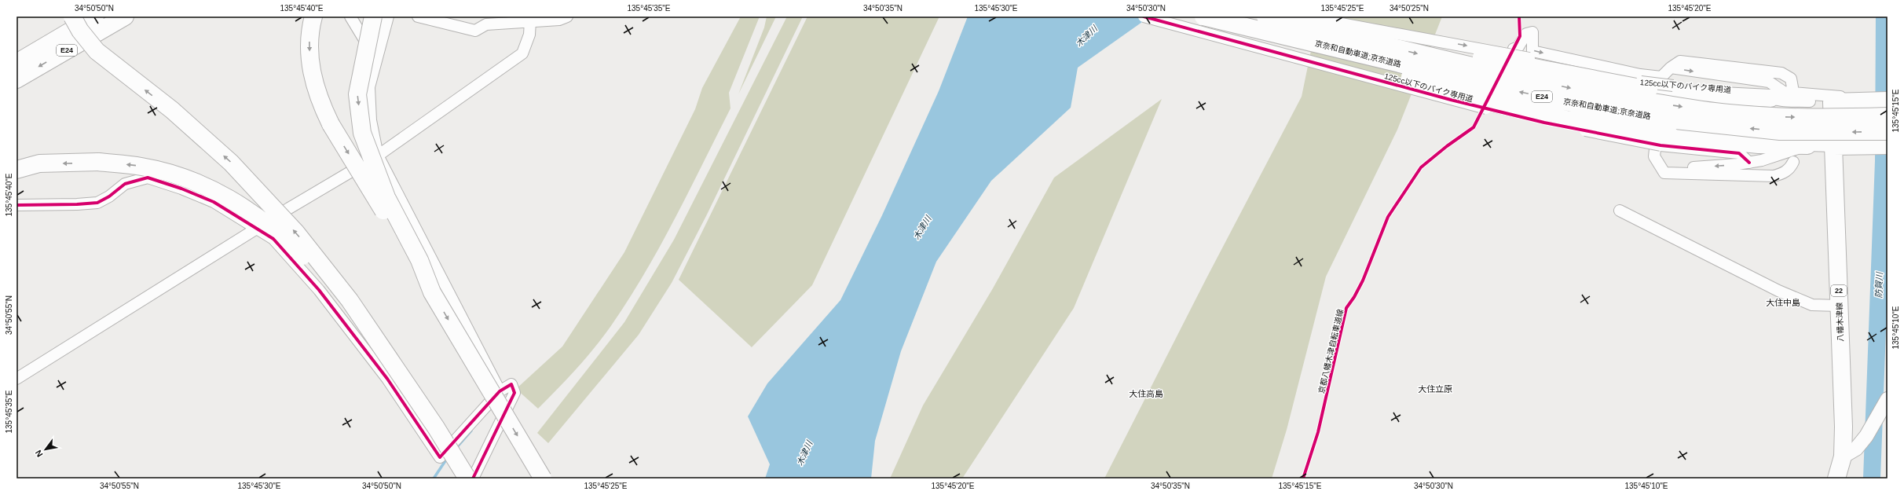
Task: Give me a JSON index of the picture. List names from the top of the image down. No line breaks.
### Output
{"streets":{"main road":["E24","京奈和自動車道;京奈道路","22","八幡木津線"],"street":["125cc以下のバイク専用道"],"cycle path":["京都八幡木津自転車道線"]},"districts":["大住中島","大住立原","大住高島"],"water":["木津川","防賀川"],"north":"bottom left","coordinates":["34°50'50\"N","135°45'40\"E","135°45'35\"E","34°50'35\"N","135°45'30\"E","34°50'30\"N","135°45'25\"E","34°50'25\"N","135°45'20\"E","135°45'15\"E","34°50'55\"N","135°45'10\"E"]}
